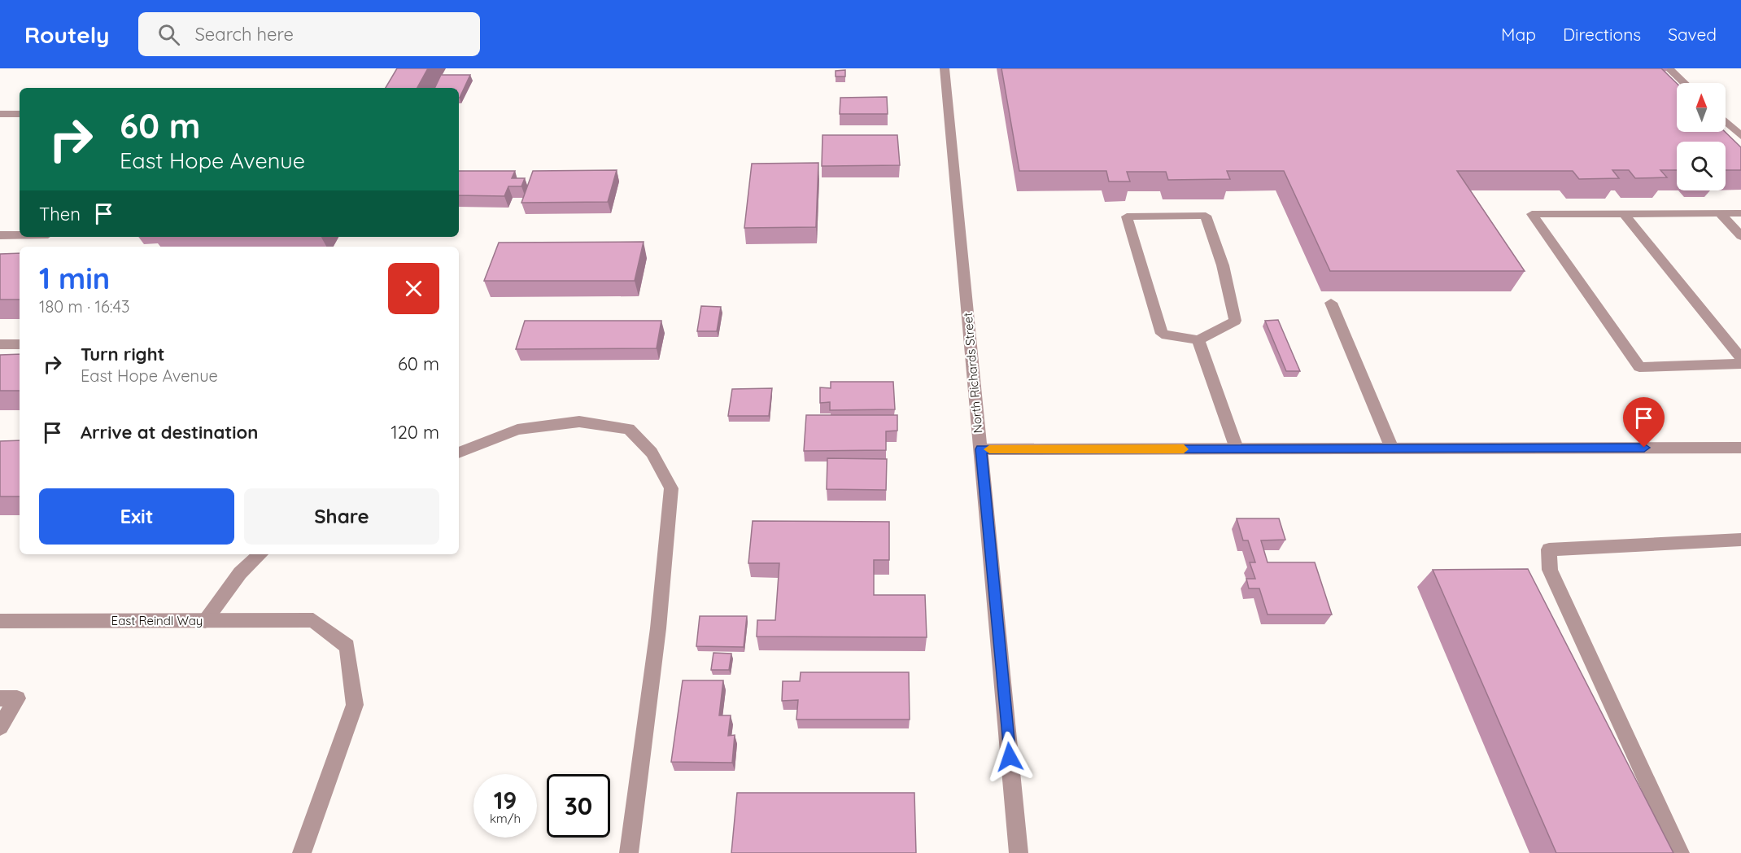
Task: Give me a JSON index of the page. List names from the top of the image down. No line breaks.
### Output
{"streets":{"street":["North Richards Street","East Reindl Way"]},"north":"top","page":{"header":"Routely","search":"Search here","nav":["Map","Directions","Saved"],"turn":["60 m","East Hope Avenue"],"then":"Then","heading":["1 min","180 m · 16:43"],"list":[{"name":"Turn right","note":"East Hope Avenue","value":"60 m"},{"name":"Arrive at destination","value":"120 m"}],"buttons":["Exit","Share"],"speed":"19 km/h","limit":"30"}}
